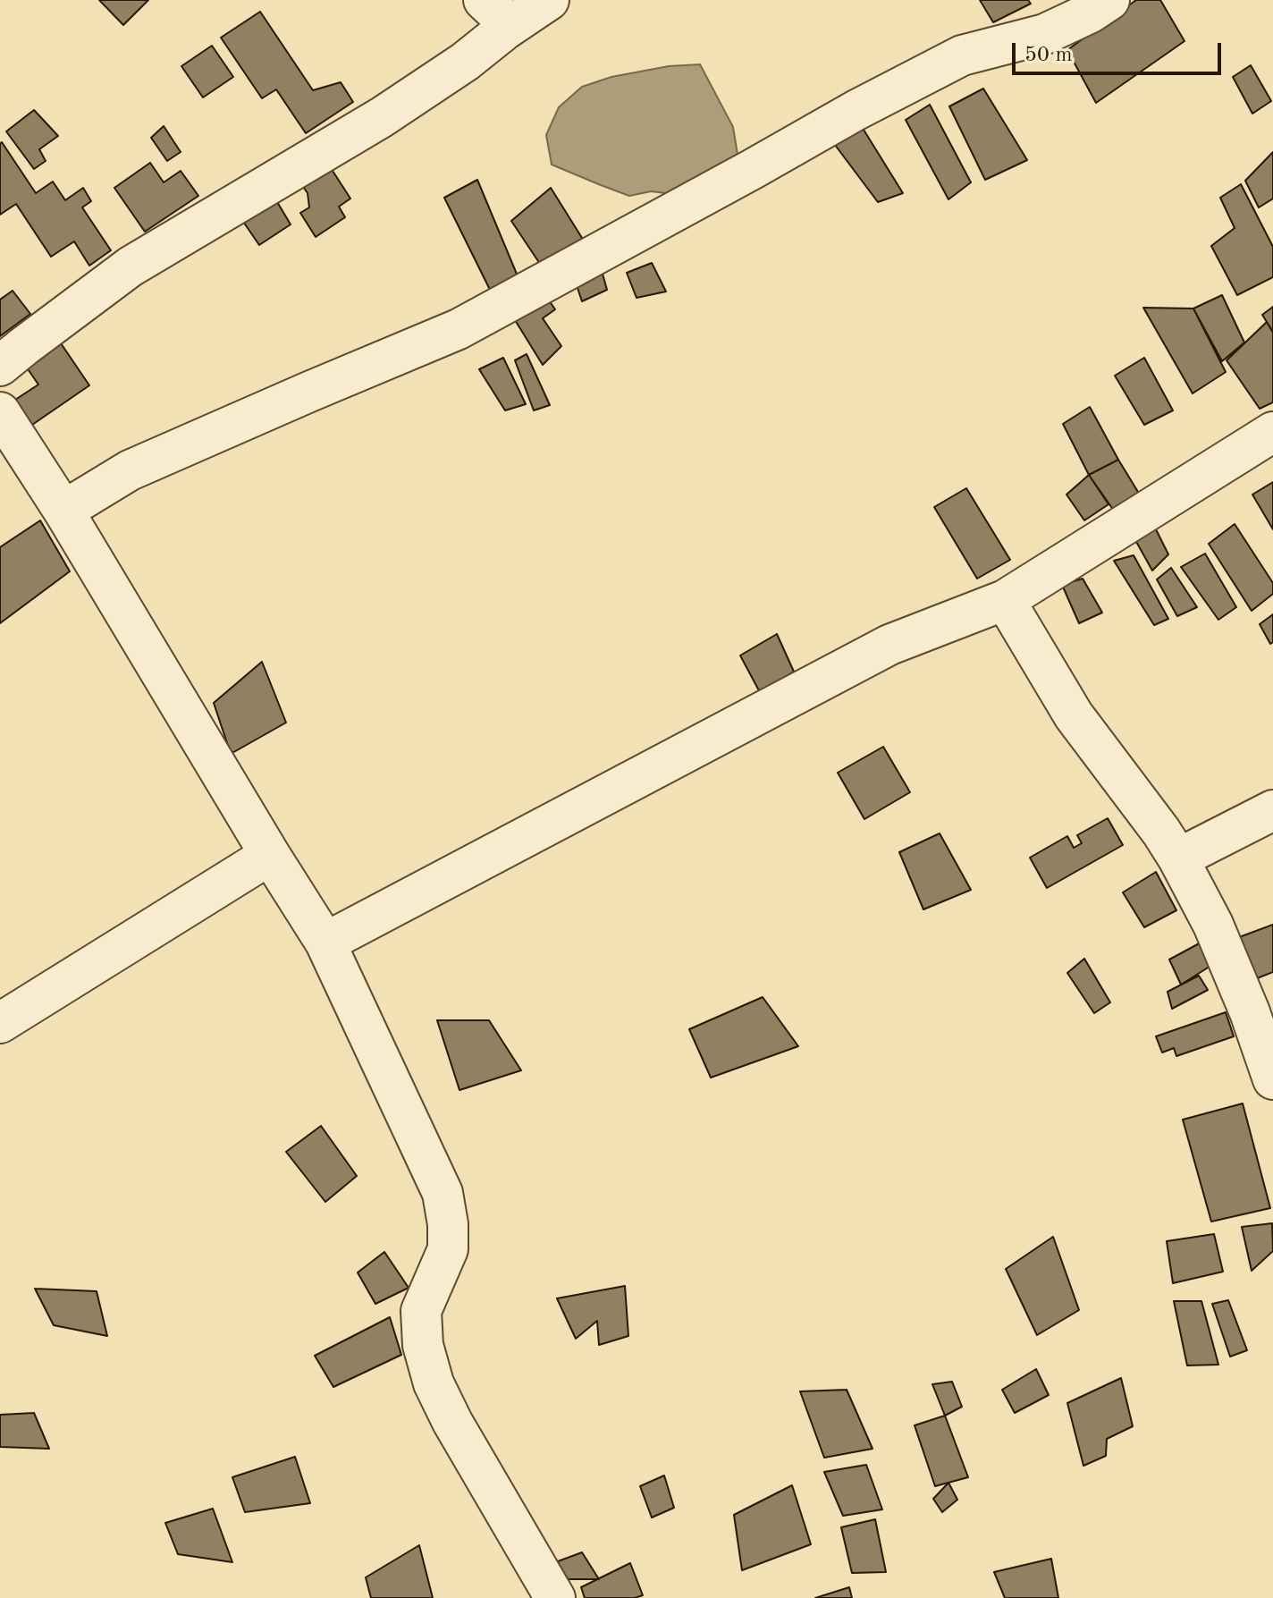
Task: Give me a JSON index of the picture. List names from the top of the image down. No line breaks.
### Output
{"scale_bar":"50 m"}
